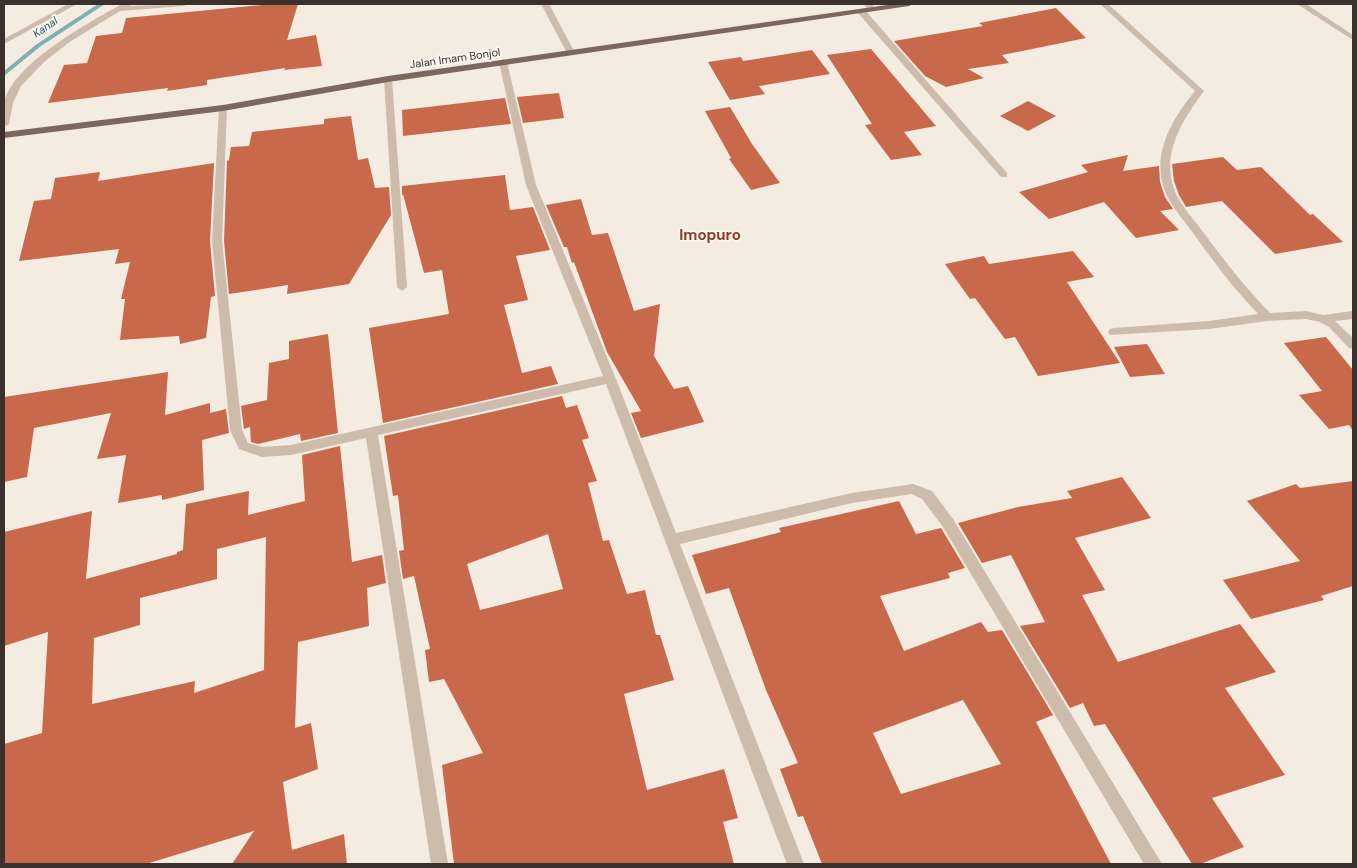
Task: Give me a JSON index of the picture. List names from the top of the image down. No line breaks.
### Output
{"streets":{"main road":["Jalan Imam Bonjol"]},"districts":["Imopuro"],"water":["Kanal"]}
